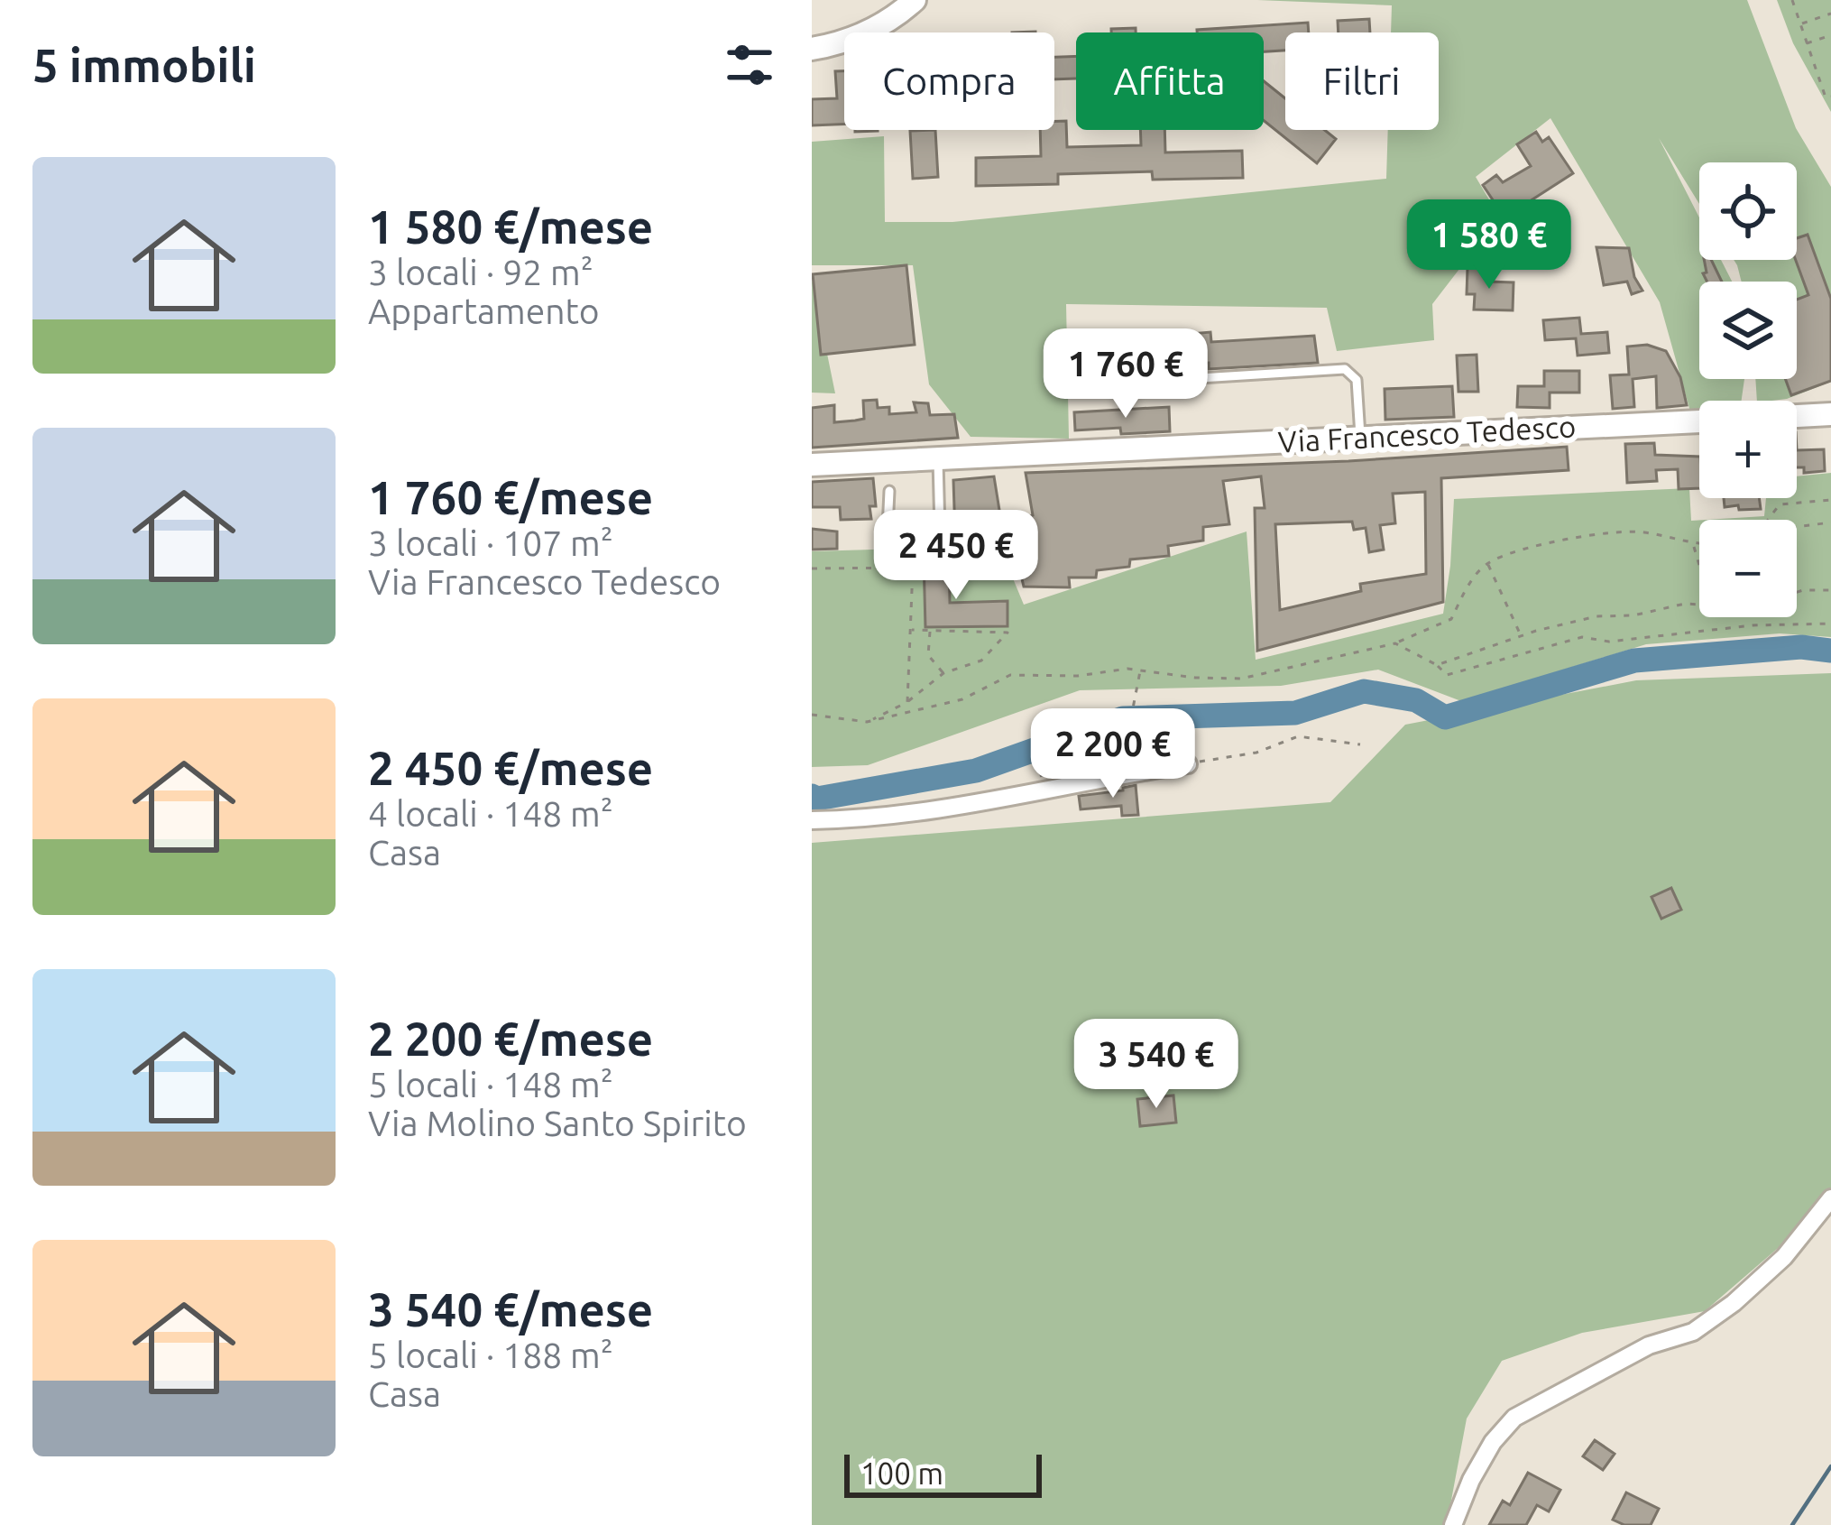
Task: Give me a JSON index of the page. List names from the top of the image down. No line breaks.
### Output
{"streets":{"street":["Via Francesco Tedesco"]},"scale_bar":"100 m","page":{"heading":"5 immobili","chip":["Compra","Affitta","Filtri"],"list":[{"name":"1 580 €/mese","note":"3 locali · 92 m² · Appartamento"},{"name":"1 760 €/mese","note":"3 locali · 107 m² · Via Francesco Tedesco"},{"name":"2 450 €/mese","note":"4 locali · 148 m² · Casa"},{"name":"2 200 €/mese","note":"5 locali · 148 m² · Via Molino Santo Spirito"},{"name":"3 540 €/mese","note":"5 locali · 188 m² · Casa"}],"map_buttons":["+","−"],"price":["1 580 €","1 760 €","2 450 €","2 200 €","3 540 €"],"scale":"100 m"}}
